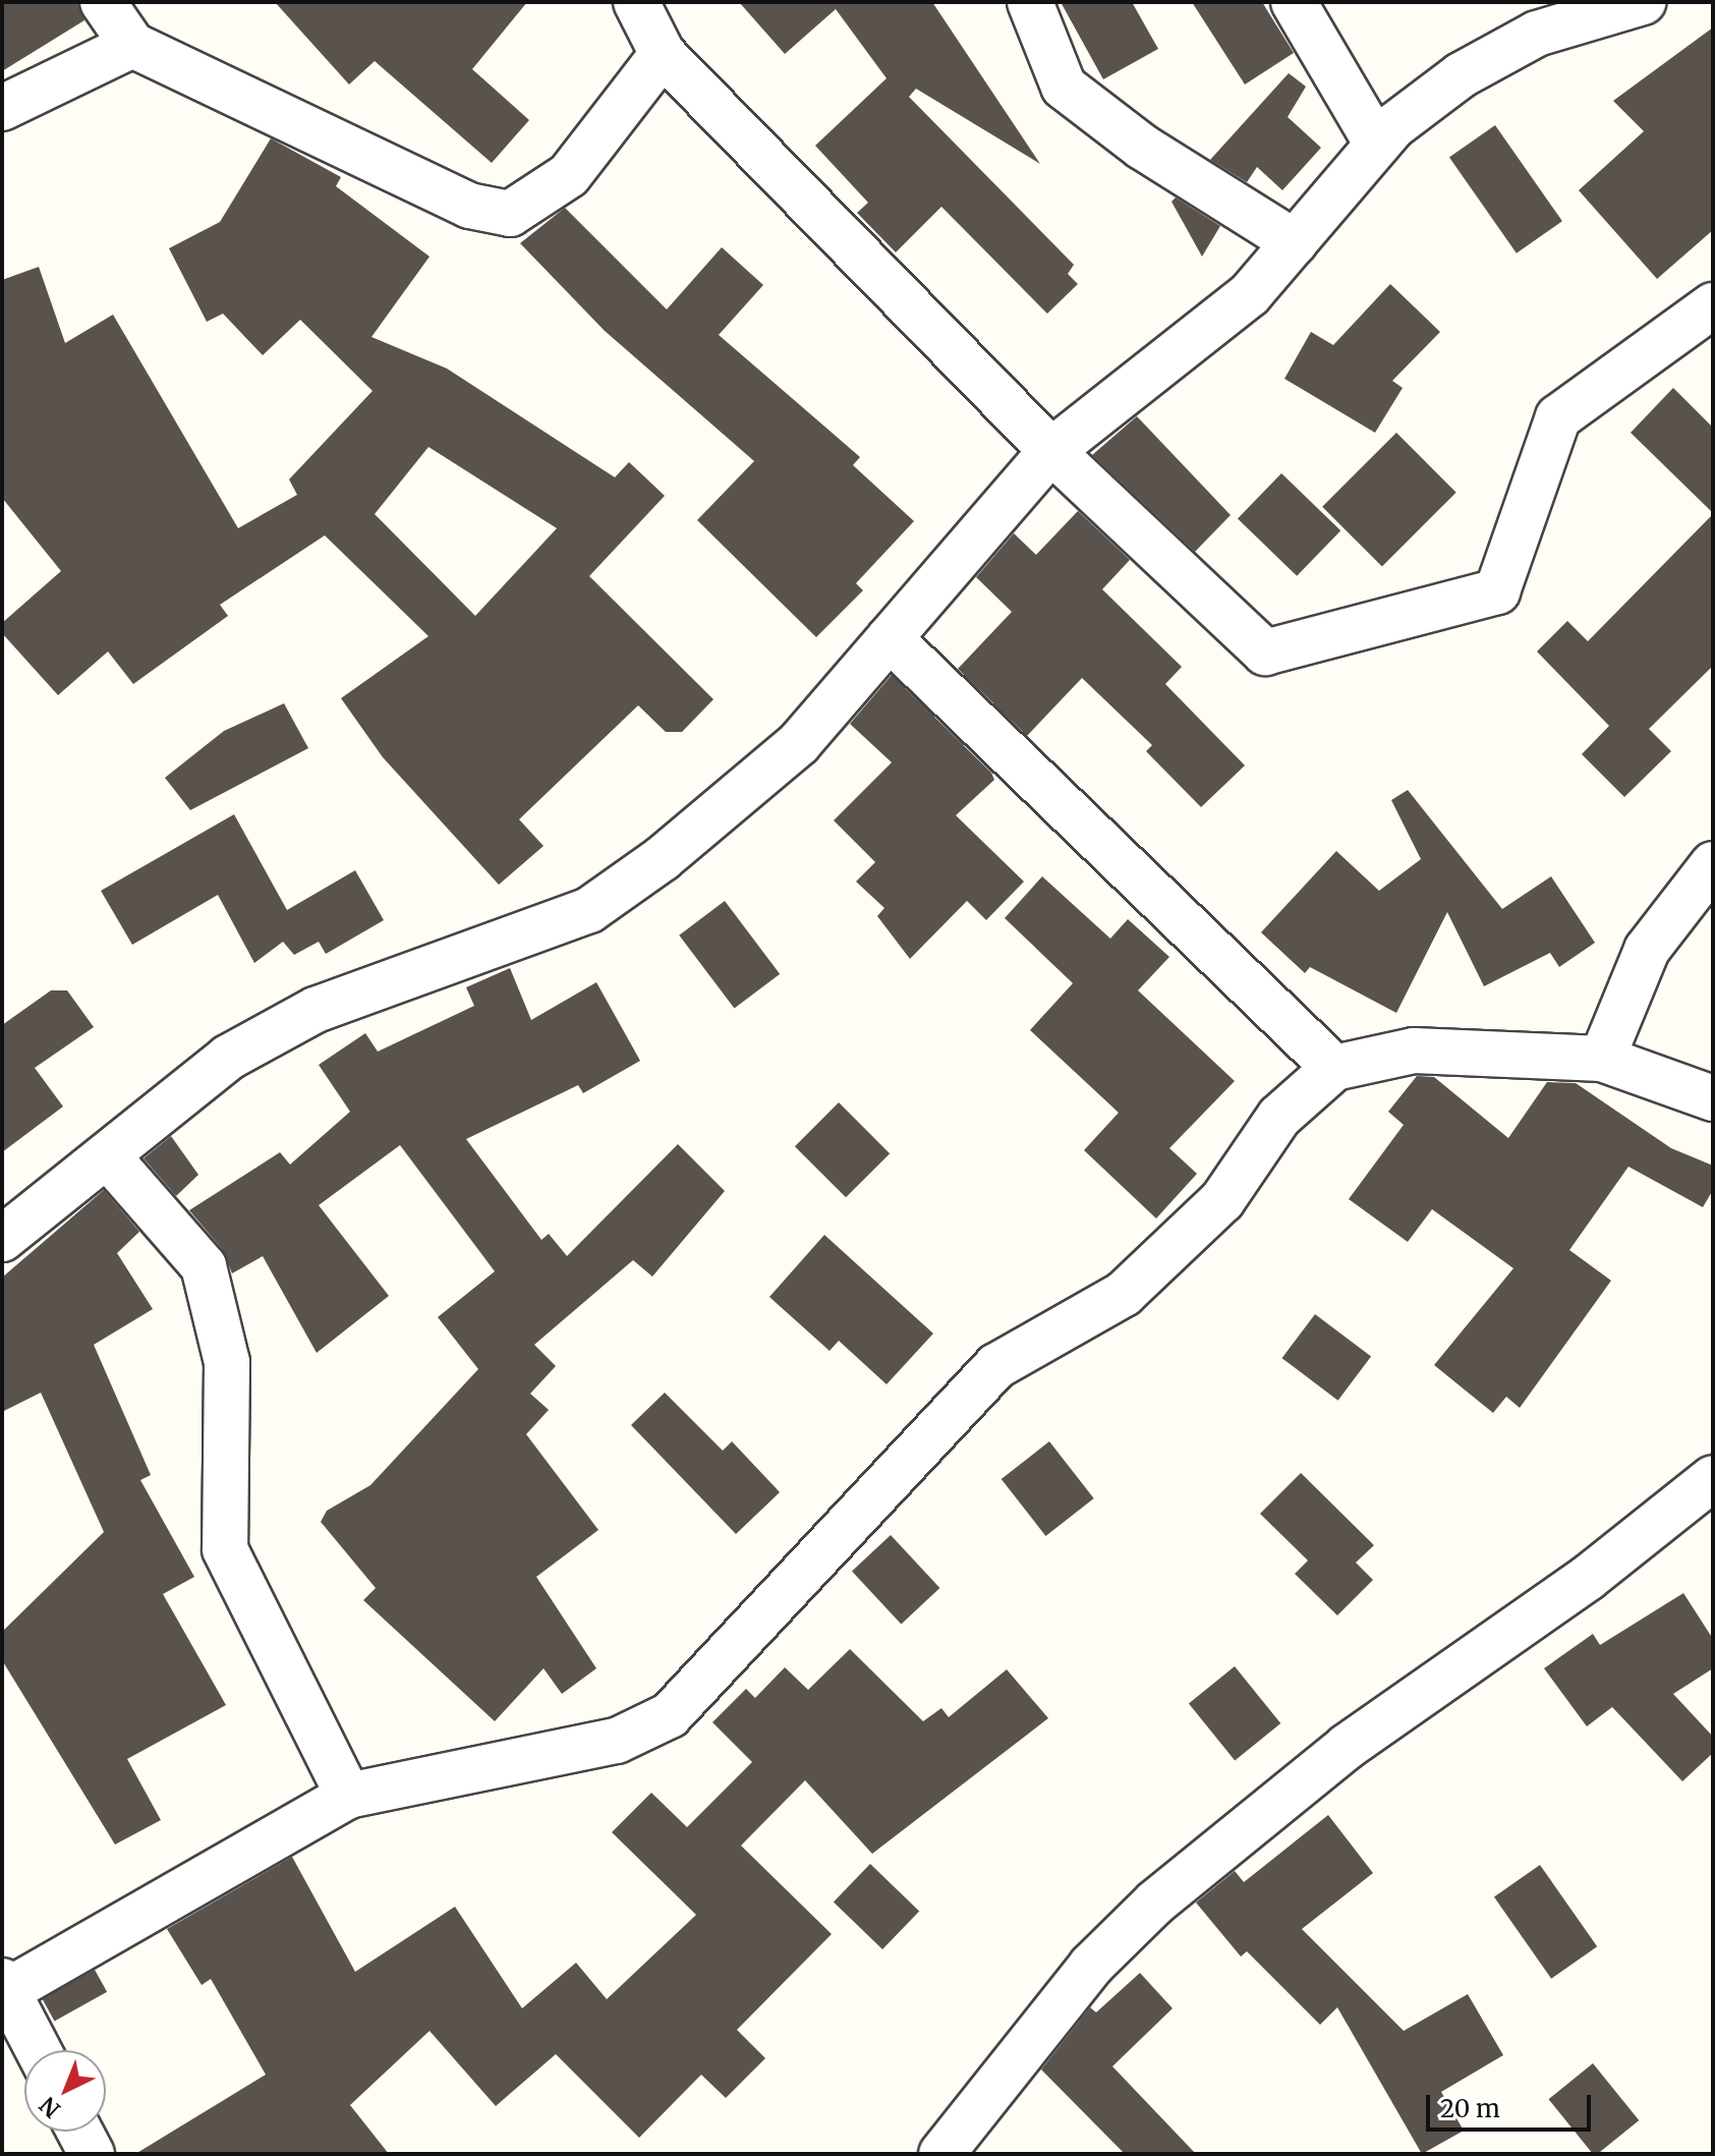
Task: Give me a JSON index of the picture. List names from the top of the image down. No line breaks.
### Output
{"scale_bar":"20 m","north":"bottom left"}
